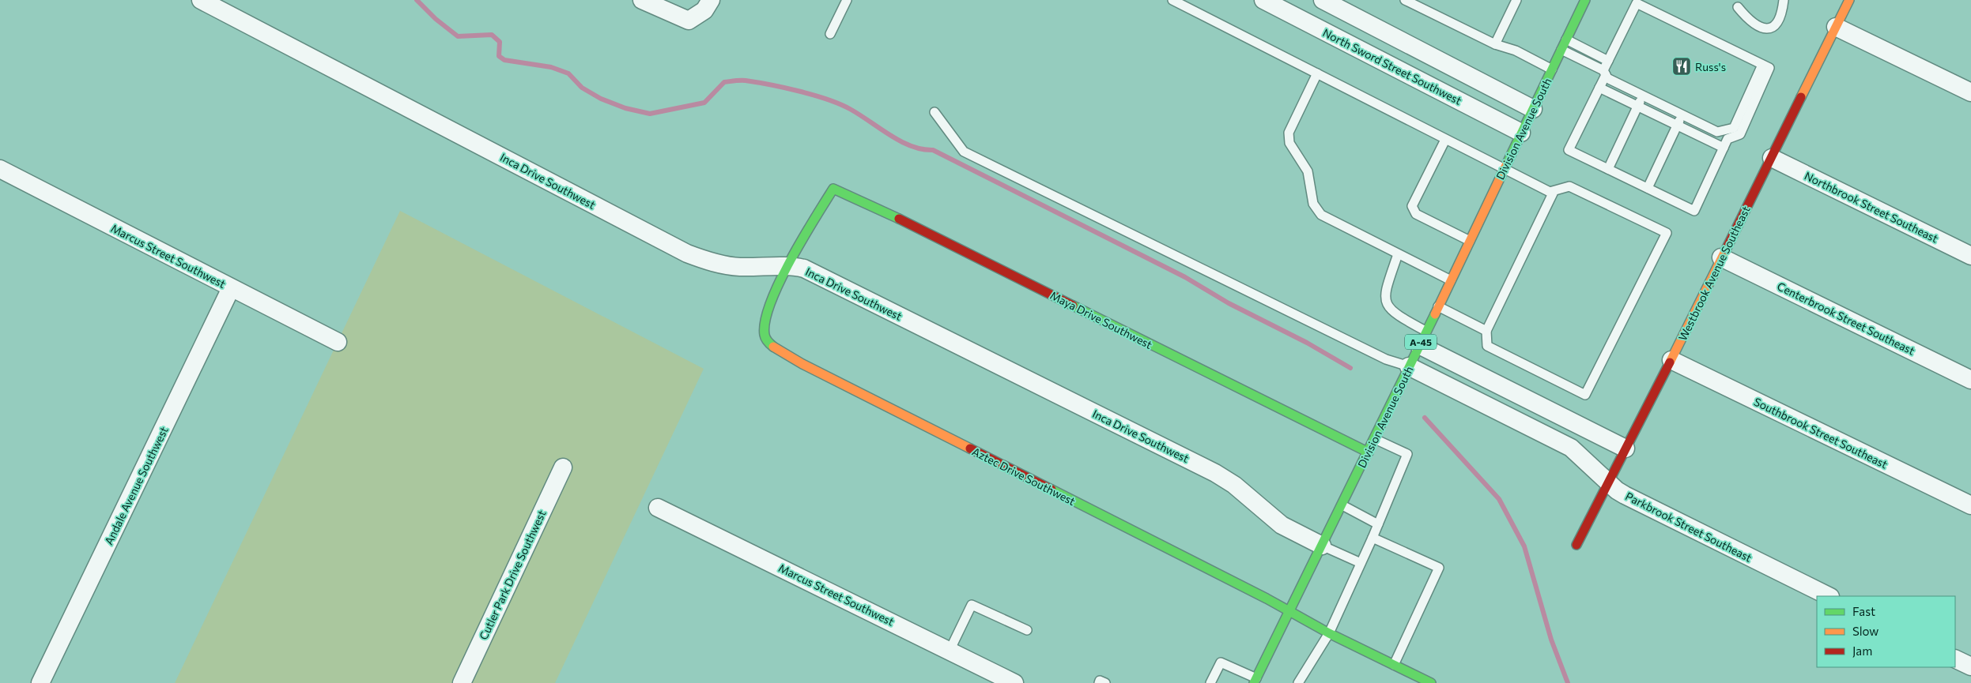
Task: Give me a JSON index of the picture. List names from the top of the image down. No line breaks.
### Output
{"streets":{"street":["North Sword Street Southwest","Division Avenue South","Inca Drive Southwest","Northbrook Street Southeast","Marcus Street Southwest","Westbrook Avenue Southeast","Centerbrook Street Southeast","Maya Drive Southwest","A-45","Southbrook Street Southeast","Aztec Drive Southwest","Andale Avenue Southwest","Parkbrook Street Southeast","Cutler Park Drive Southwest"]},"crossings":[["North Sword Street Southwest","Division Avenue South"],["Division Avenue South","Inca Drive Southwest"],["Division Avenue South","Maya Drive Southwest"],["Division Avenue South","Aztec Drive Southwest"],["Division Avenue South","Parkbrook Street Southeast"],["Inca Drive Southwest","Maya Drive Southwest"],["Inca Drive Southwest","Aztec Drive Southwest"],["Northbrook Street Southeast","Westbrook Avenue Southeast"],["Marcus Street Southwest","Andale Avenue Southwest"],["Westbrook Avenue Southeast","Centerbrook Street Southeast"],["Westbrook Avenue Southeast","Southbrook Street Southeast"],["Westbrook Avenue Southeast","Parkbrook Street Southeast"],["Maya Drive Southwest","Aztec Drive Southwest"]],"places":{"restaurant":["Russ's"]},"legend":["Fast","Slow","Jam"]}
